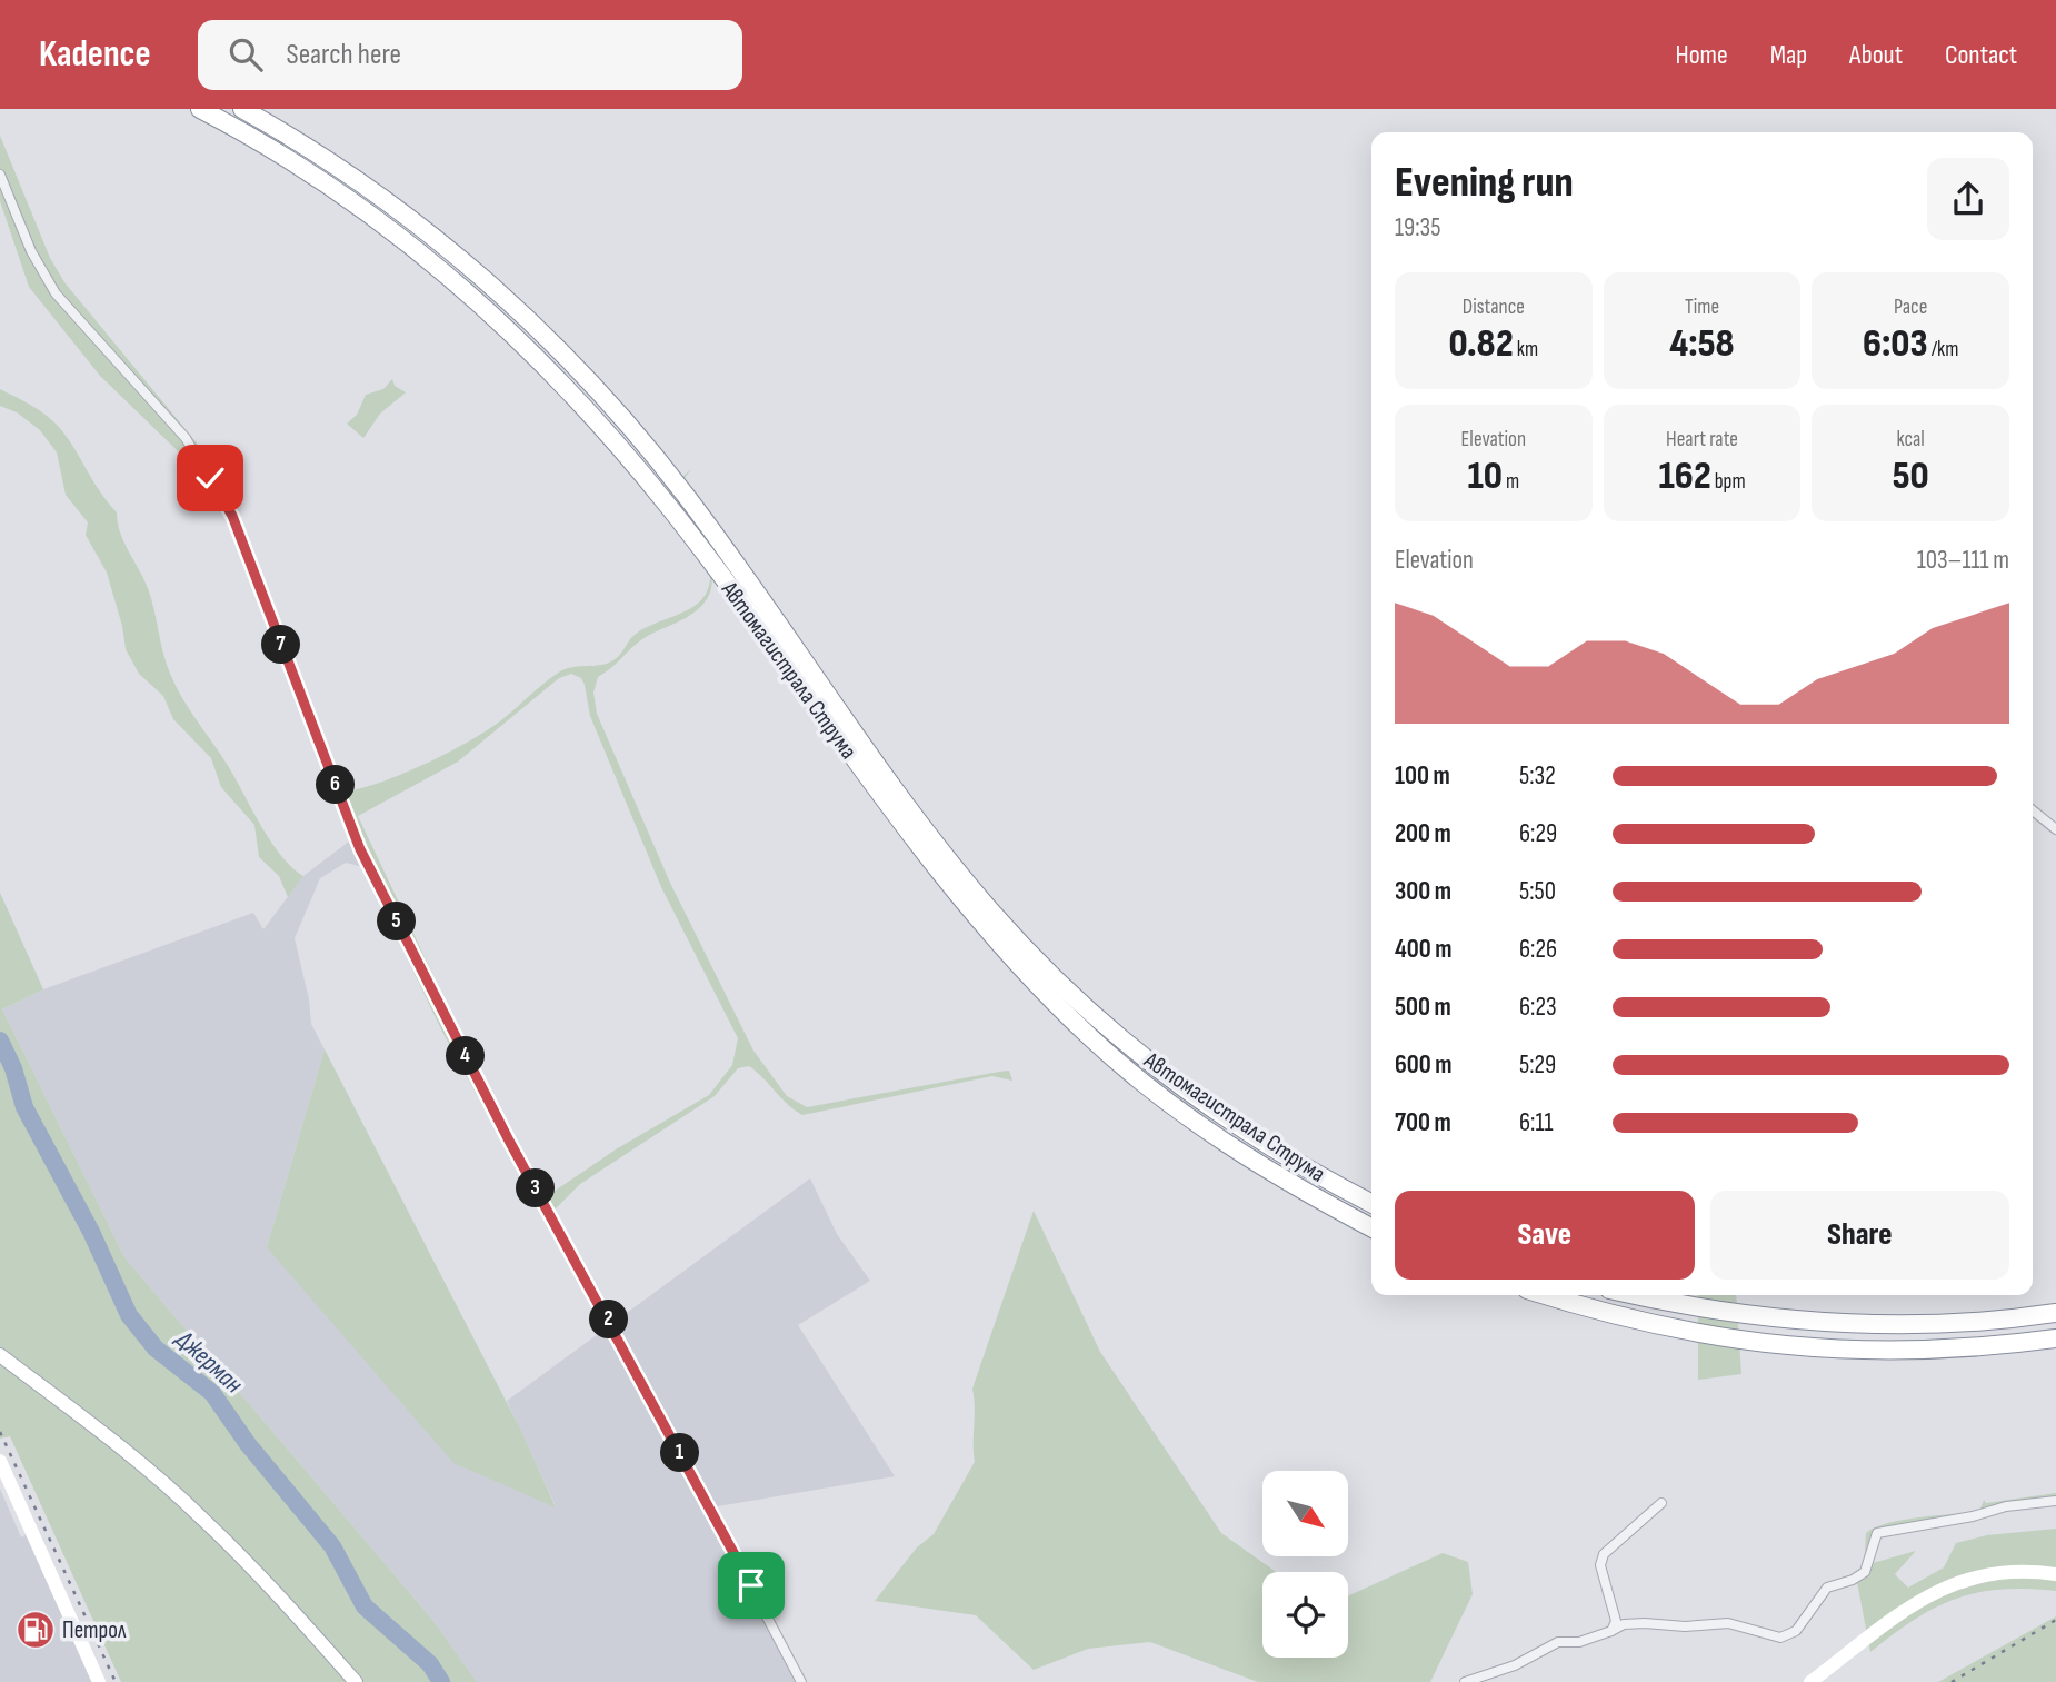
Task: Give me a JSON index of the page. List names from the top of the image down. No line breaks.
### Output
{"streets":{"highway":["Автомагистрала Струма"]},"water":["Джерман"],"places":{"fuel station":["Петрол"]},"north":"bottom right","page":{"header":"Kadence","search":"Search here","nav":["Home","Map","About","Contact"],"heading":["Evening run","19:35"],"stats":[["Distance","0.82 km"],["Time","4:58"],["Pace","6:03 /km"],["Elevation","10 m"],["Heart rate","162 bpm"],["kcal","50"]],"chart":["Elevation","103–111 m"],"pins":["7","6","5","4","3","2","1"],"list":[{"name":"100 m","note":"5:32"},{"name":"200 m","note":"6:29"},{"name":"300 m","note":"5:50"},{"name":"400 m","note":"6:26"},{"name":"500 m","note":"6:23"},{"name":"600 m","note":"5:29"},{"name":"700 m","note":"6:11"}],"buttons":["Save","Share"]}}
